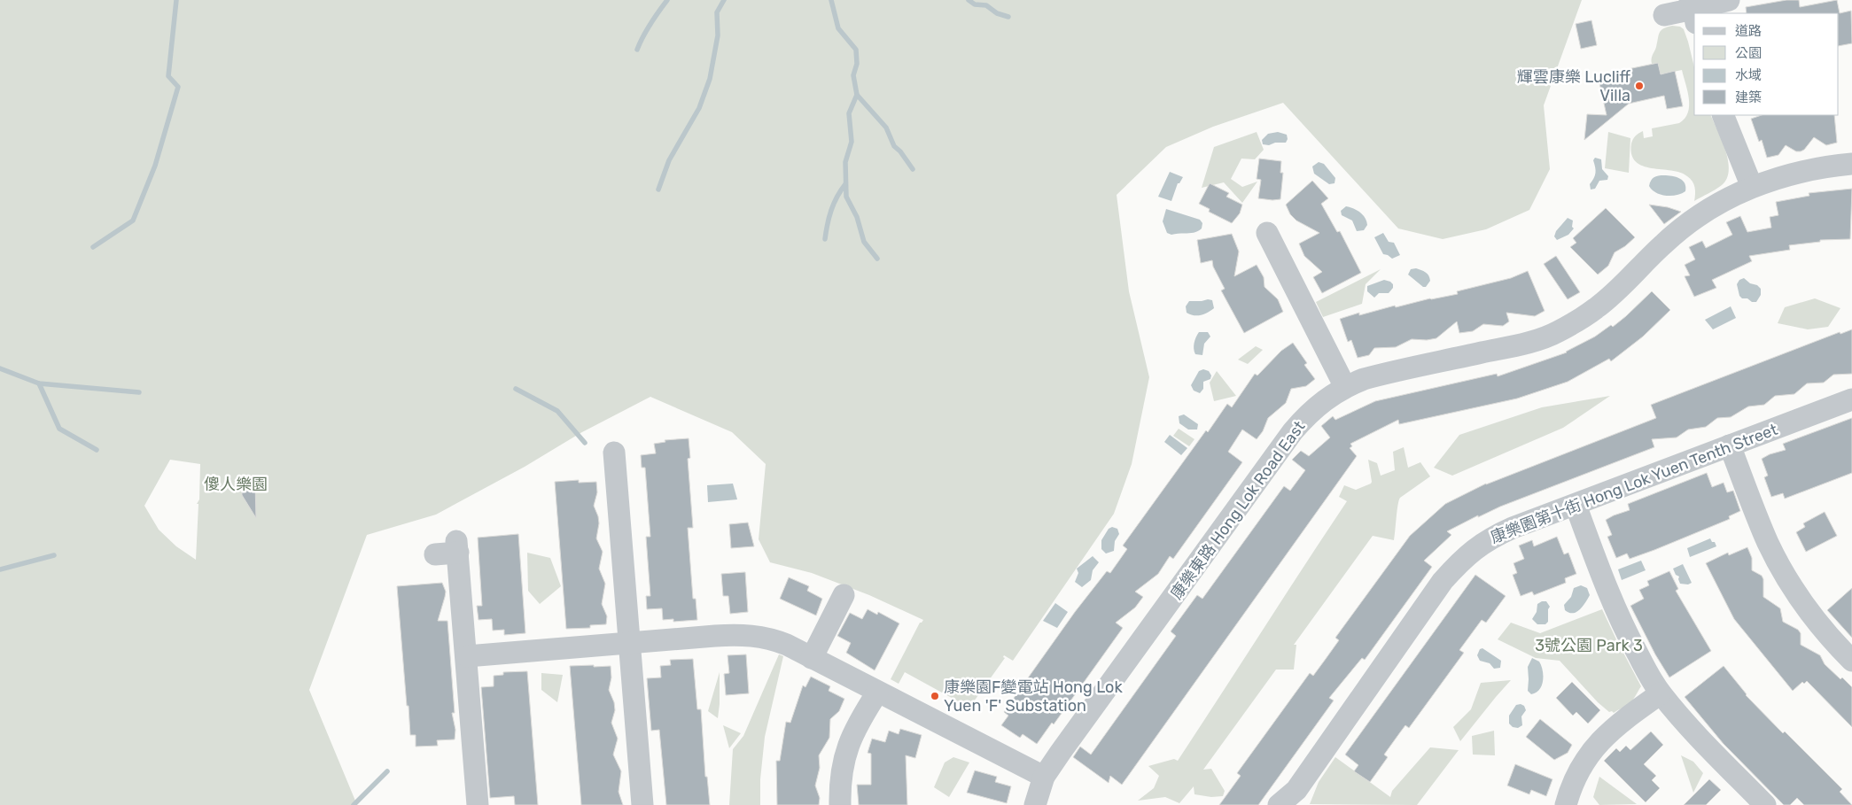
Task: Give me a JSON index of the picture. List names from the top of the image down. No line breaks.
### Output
{"streets":{"street":["康樂園第十街 Hong Lok Yuen Tenth Street","康樂東路 Hong Lok Road East"]},"parks":["傻人樂園","3號公園 Park 3"],"places":["輝雲康樂 Lucliff Villa","康樂園F變電站 Hong Lok Yuen 'F' Substation"],"legend":["道路","公園","水域","建築"]}
